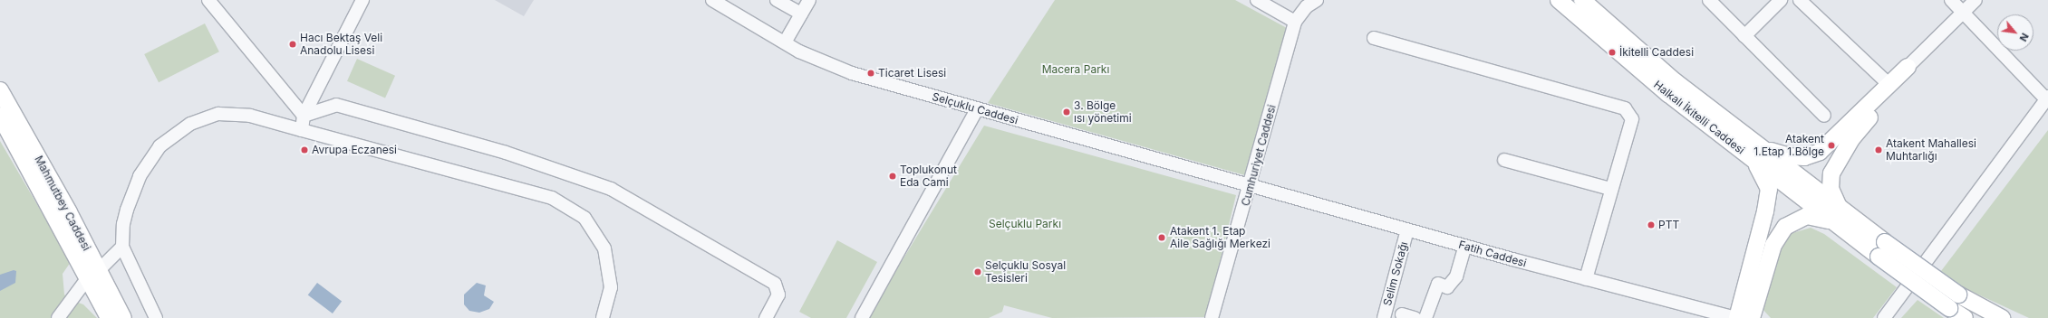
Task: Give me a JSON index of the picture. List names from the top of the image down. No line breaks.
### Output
{"streets":{"main road":["Halkalı İkitelli Caddesi","Mahmutbey Caddesi"],"street":["Selçuklu Caddesi","Cumhuriyet Caddesi","Fatih Caddesi","Selim Sokağı"]},"crossings":[["Selçuklu Caddesi","Cumhuriyet Caddesi"],["Selçuklu Caddesi","Fatih Caddesi"],["Cumhuriyet Caddesi","Fatih Caddesi"],["Fatih Caddesi","Selim Sokağı"]],"parks":["Macera Parkı","Selçuklu Parkı"],"places":["Hacı Bektaş Veli Anadolu Lisesi","İkitelli Caddesi","Ticaret Lisesi","3. Bölge ısı yönetimi","Atakent 1.Etap 1.Bölge","Avrupa Eczanesi","Atakent Mahallesi Muhtarlığı","Toplukonut Eda Cami","PTT","Atakent 1. Etap Aile Sağlığı Merkezi","Selçuklu Sosyal Tesisleri"],"north":"bottom right"}
